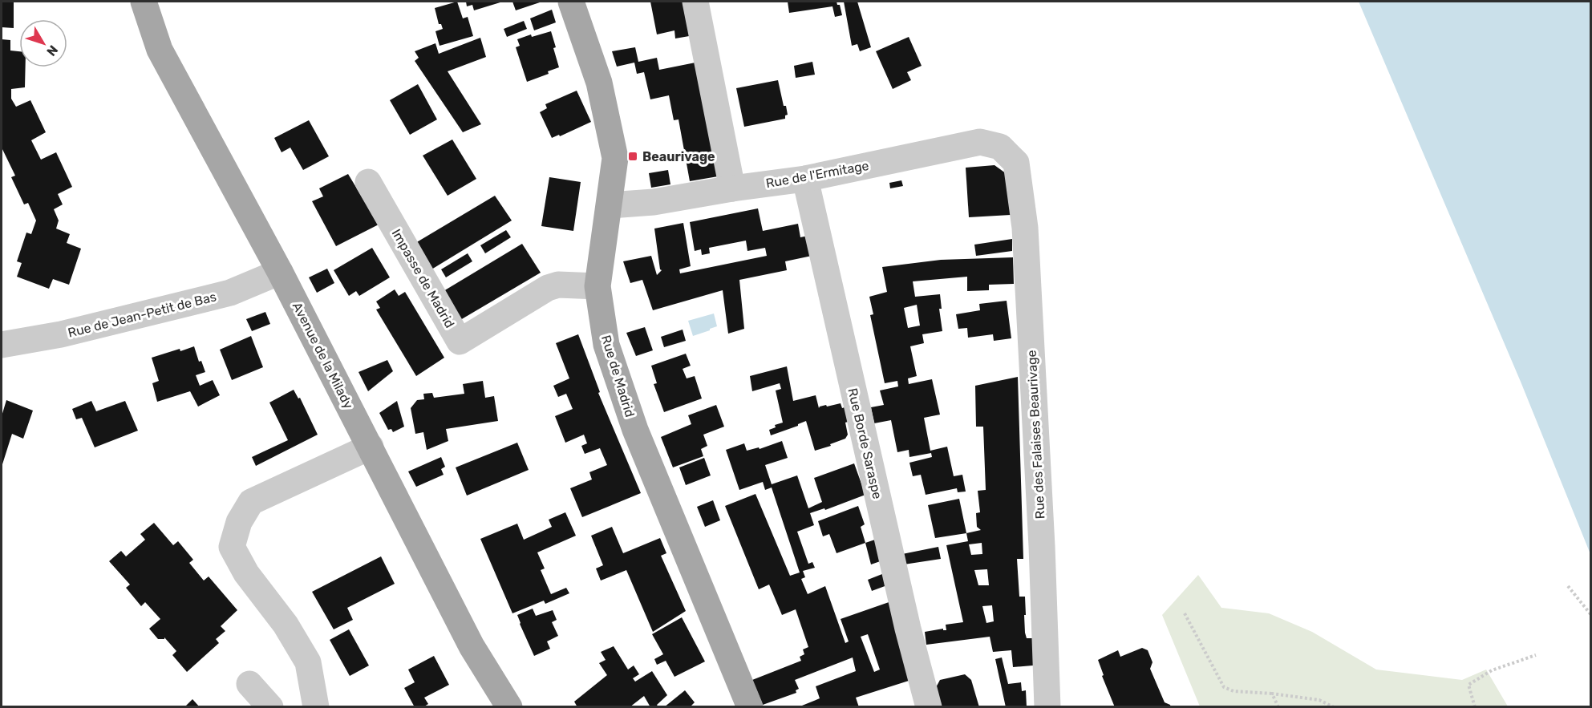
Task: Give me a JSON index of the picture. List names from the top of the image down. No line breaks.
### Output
{"streets":{"main road":["Avenue de la Milady","Rue de Madrid"],"street":["Rue de l'Ermitage","Impasse de Madrid","Rue de Jean-Petit de Bas","Rue des Falaises Beaurivage","Rue Borde Saraspe"]},"crossings":[["Rue de l'Ermitage","Rue de Madrid"],["Rue de l'Ermitage","Rue des Falaises Beaurivage"],["Rue de l'Ermitage","Rue Borde Saraspe"],["Impasse de Madrid","Rue de Madrid"],["Rue de Jean-Petit de Bas","Avenue de la Milady"]],"places":{"transit":["Beaurivage"]},"north":"bottom right"}
